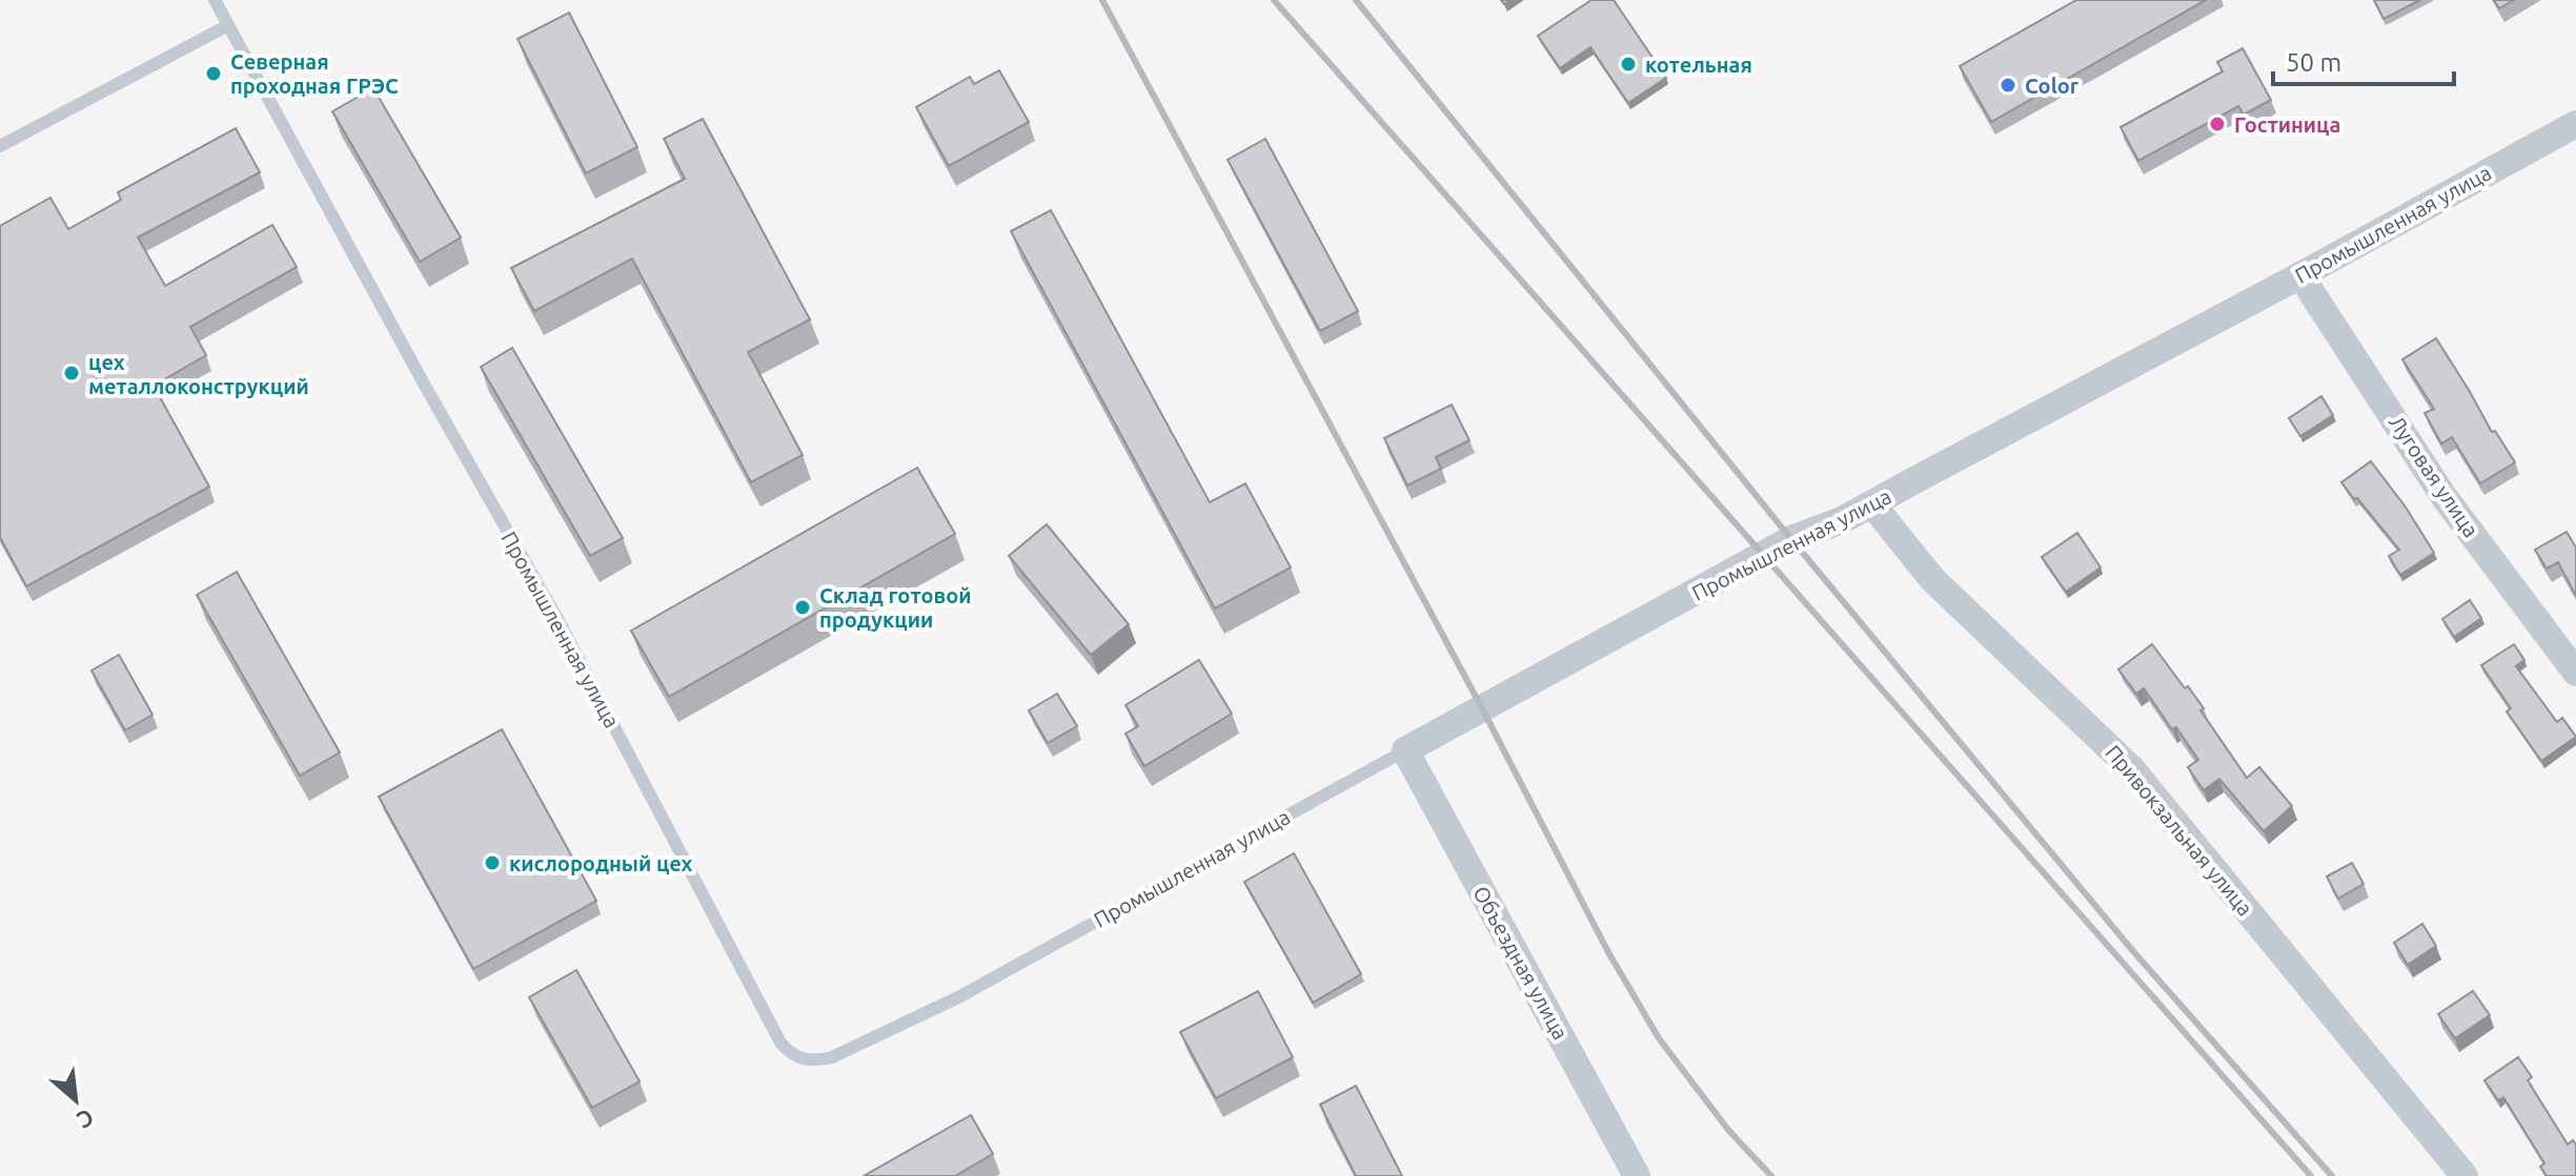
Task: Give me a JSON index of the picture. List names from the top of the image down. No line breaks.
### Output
{"streets":{"street":["Промышленная улица","Луговая улица","Привокзальная улица","Объездная улица"]},"crossings":[["Промышленная улица","Луговая улица"],["Промышленная улица","Привокзальная улица"],["Промышленная улица","Объездная улица"]],"places":["котельная","Северная проходная ГРЭС","Color","Гостиница","цех металлоконструкций","Склад готовой продукции","кислородный цех"],"scale_bar":"50 m","north":"bottom right"}
